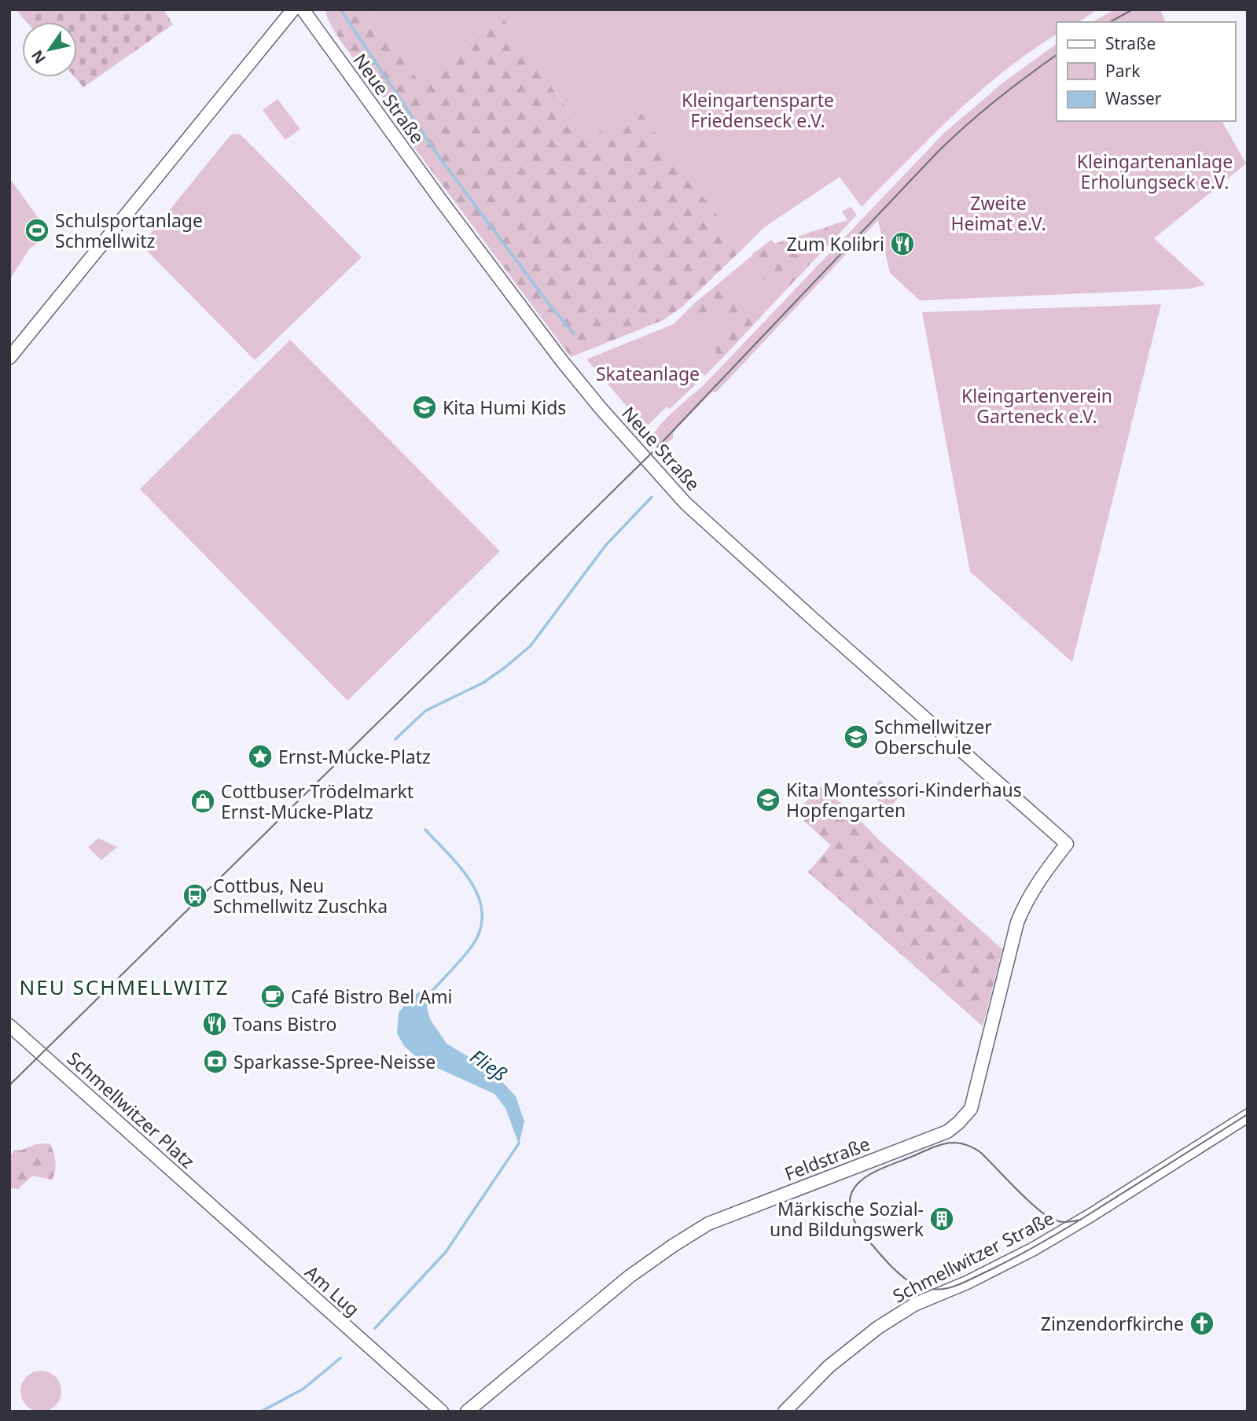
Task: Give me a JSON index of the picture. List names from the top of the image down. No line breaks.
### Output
{"streets":{"street":["Neue Straße","Schmellwitzer Platz","Feldstraße","Schmellwitzer Straße","Am Lug"]},"crossings":[["Neue Straße","Feldstraße"],["Schmellwitzer Platz","Am Lug"]],"districts":["NEU SCHMELLWITZ"],"water":["Fließ"],"parks":["Kleingartensparte Friedenseck e.V.","Kleingartenanlage Erholungseck e.V.","Zweite Heimat e.V.","Skateanlage","Kleingartenverein Garteneck e.V."],"places":{"sports":["Schulsportanlage Schmellwitz"],"restaurant":["Zum Kolibri","Toans Bistro"],"school or university":["Kita Humi Kids","Schmellwitzer Oberschule","Kita Montessori-Kinderhaus Hopfengarten"],"place":["Ernst-Mucke-Platz"],"shop":["Cottbuser Trödelmarkt Ernst-Mucke-Platz"],"bus stop":["Cottbus, Neu Schmellwitz Zuschka"],"cafe":["Café Bistro Bel Ami"],"bank":["Sparkasse-Spree-Neisse"],"building":["Märkische Sozial- und Bildungswerk"],"church":["Zinzendorfkirche"]},"legend":["Straße","Park","Wasser"],"north":"bottom left"}
